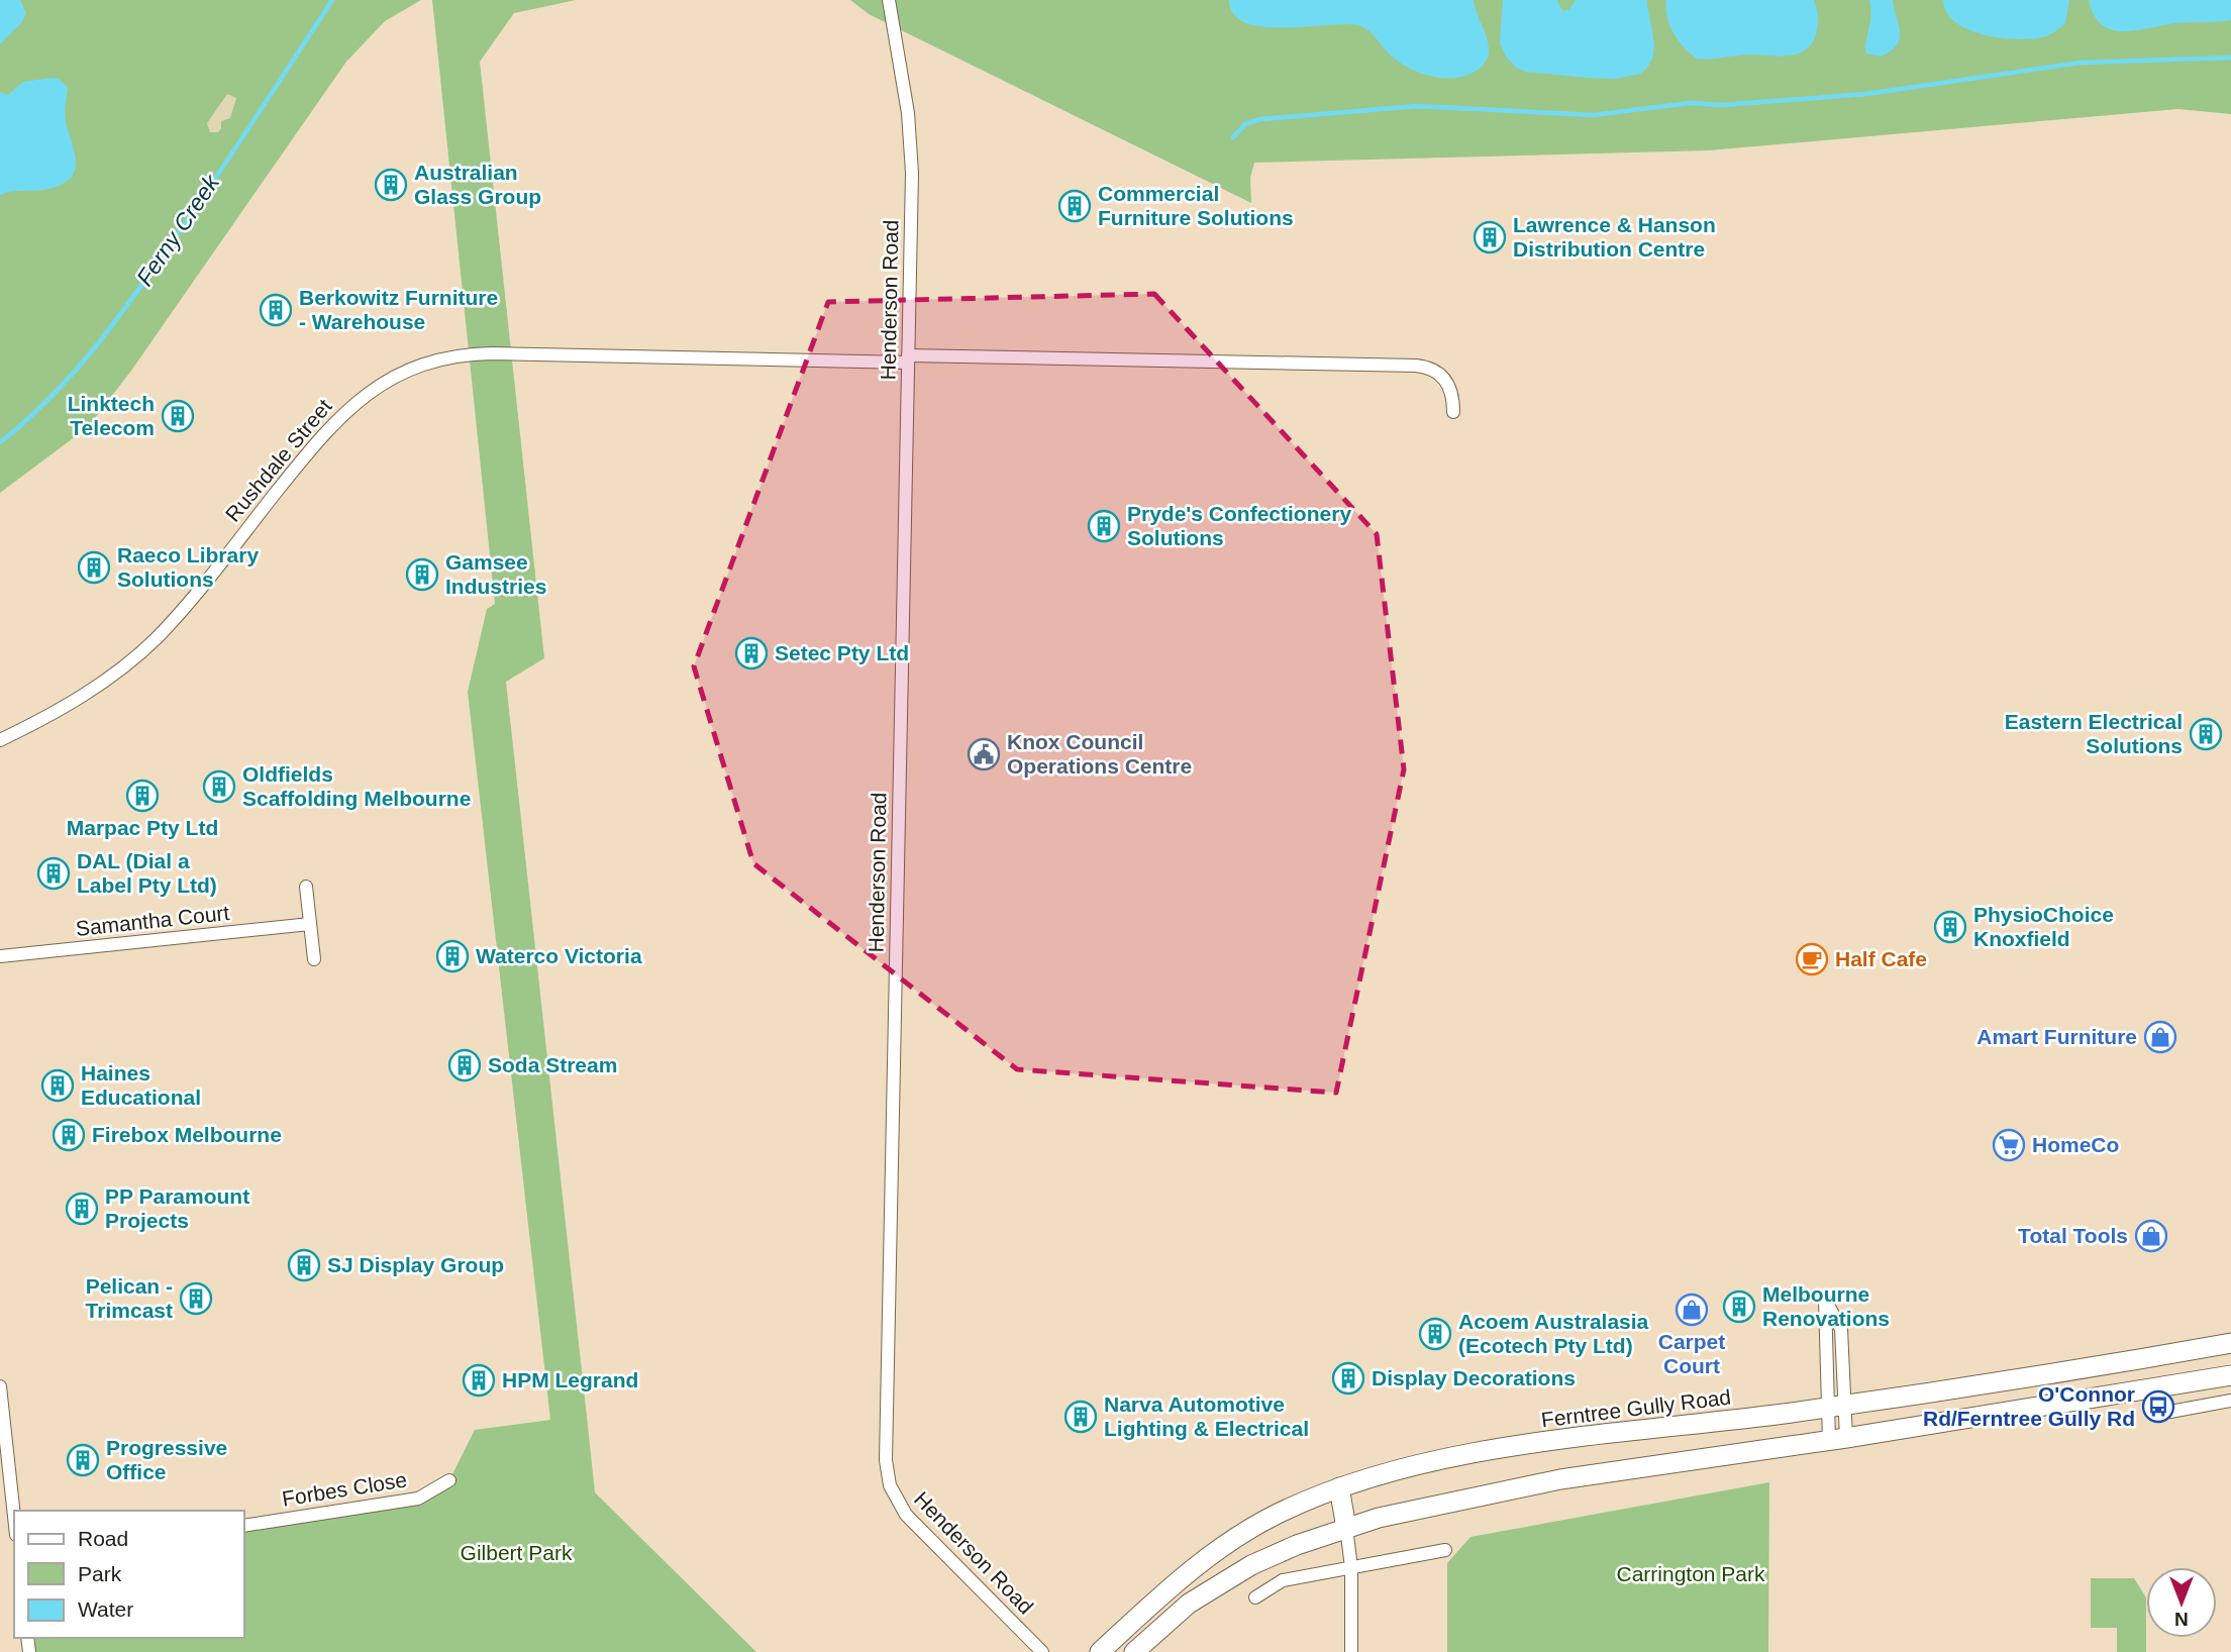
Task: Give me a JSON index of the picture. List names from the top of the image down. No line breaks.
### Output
{"streets":{"main road":["Ferntree Gully Road"],"street":["Henderson Road","Rushdale Street","Samantha Court","Forbes Close"]},"crossings":[["Henderson Road","Rushdale Street"]],"water":["Ferny Creek"],"parks":["Gilbert Park","Carrington Park"],"places":{"building":["Australian Glass Group","Commercial Furniture Solutions","Lawrence & Hanson Distribution Centre","Berkowitz Furniture - Warehouse","Linktech Telecom","Pryde's Confectionery Solutions","Raeco Library Solutions","Gamsee Industries","Setec Pty Ltd","Eastern Electrical Solutions","Oldfields Scaffolding Melbourne","Marpac Pty Ltd","DAL (Dial a Label Pty Ltd)","PhysioChoice Knoxfield","Waterco Victoria","Soda Stream","Haines Educational","Firebox Melbourne","PP Paramount Projects","SJ Display Group","Pelican - Trimcast","Melbourne Renovations","Acoem Australasia (Ecotech Pty Ltd)","Display Decorations","HPM Legrand","Narva Automotive Lighting & Electrical","Progressive Office"],"public building":["Knox Council Operations Centre"],"cafe":["Half Cafe"],"shop":["Amart Furniture","Total Tools","Carpet Court"],"supermarket":["HomeCo"],"bus stop":["O'Connor Rd/Ferntree Gully Rd"]},"legend":["Road","Park","Water"],"north":"bottom"}
